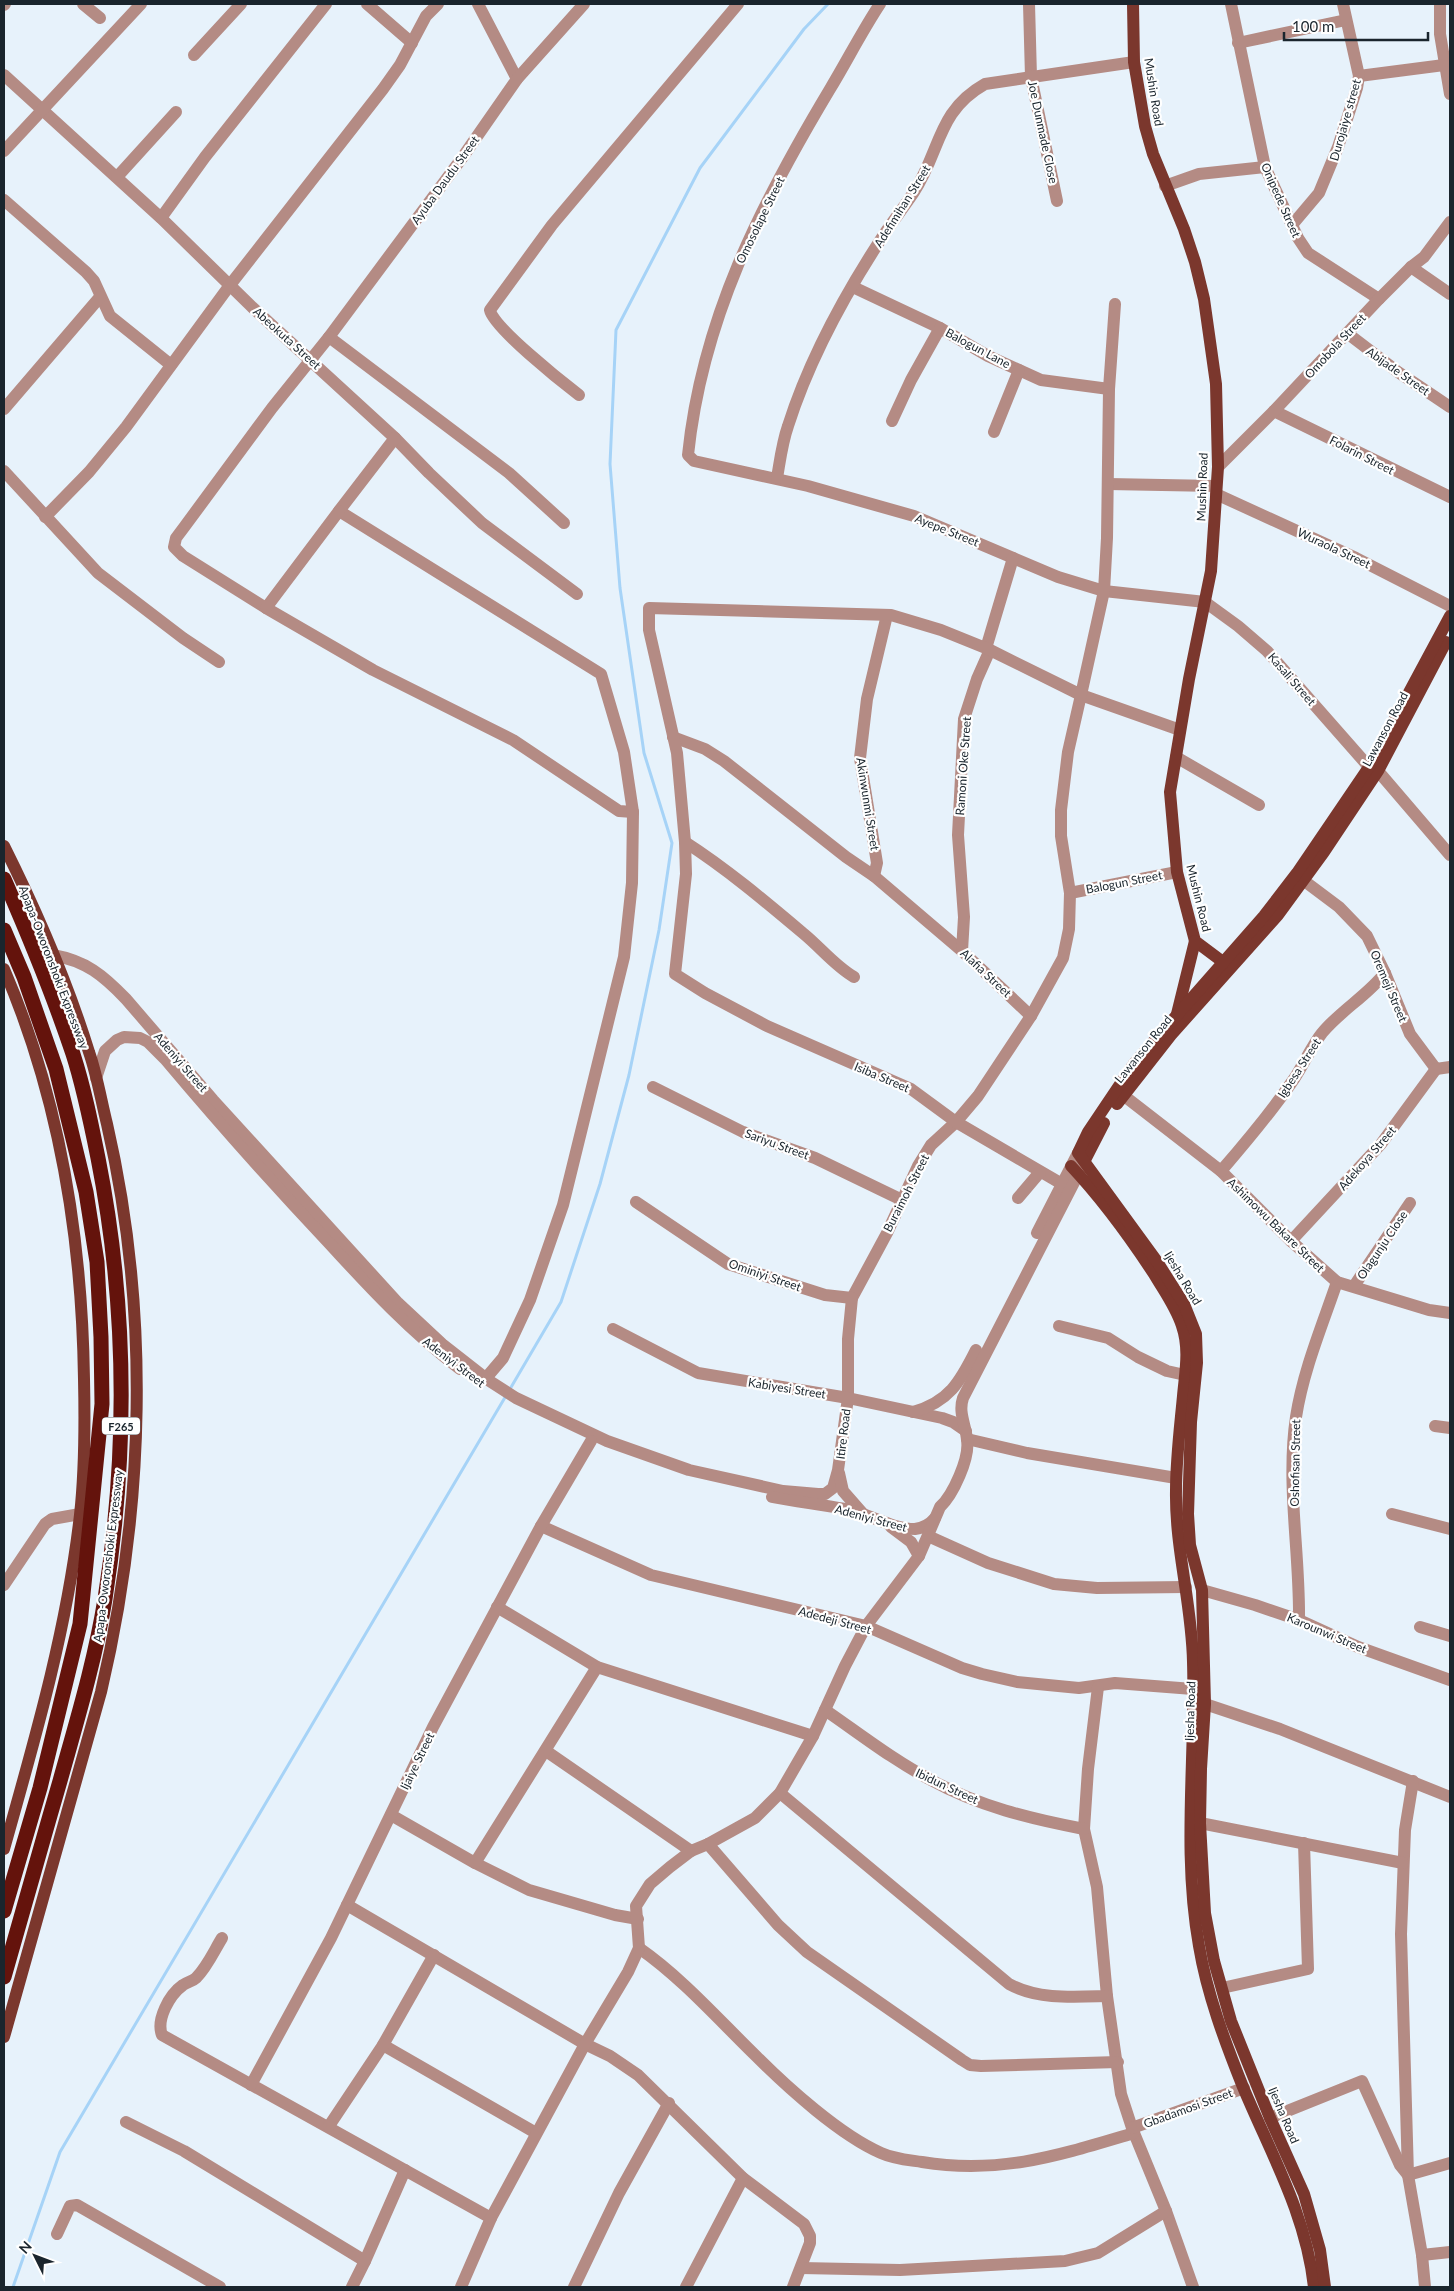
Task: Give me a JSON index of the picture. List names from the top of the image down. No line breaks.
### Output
{"streets":{"highway":["Apapa-Oworonshoki Expressway","F265"],"main road":["Mushin Road","Lawanson Road","Ijesha Road"],"street":["Durojaiye street","Joe Dunmade Close","Ayuba Daudu Street","Onipede Street","Adefimihan Street","Omosolape Street","Abeokuta Street","Omobola Street","Balogun Lane","Abijade Street","Folarin Street","Ayepe Street","Wuraola Street","Kasali Street","Ramoni Oke Street","Akinwunmi Street","Balogun Street","Alafia Street","Oremeji Street","Adeniyi Street","Igbesa Street","Isiba Street","Sariyu Street","Adekoya Street","Buraimoh Street","Ashimowu Bakare Street","Olagunju Close","Ominiyi Street","Kabiyesi Street","Itire Road","Oshofisan Street","Adedeji Street","Karounwi Street","Ijaiye Street","Ibidun Street","Gbadamosi Street"]},"crossings":[["Mushin Road","Adefimihan Street"],["Mushin Road","Omobola Street"],["Mushin Road","Ayepe Street"],["Mushin Road","Wuraola Street"],["Mushin Road","Kasali Street"],["Mushin Road","Lawanson Road"],["Mushin Road","Balogun Street"],["Durojaiye street","Onipede Street"],["Joe Dunmade Close","Adefimihan Street"],["Ayuba Daudu Street","Abeokuta Street"],["Onipede Street","Omobola Street"],["Adefimihan Street","Balogun Lane"],["Adefimihan Street","Ayepe Street"],["Omosolape Street","Ayepe Street"],["Omobola Street","Abijade Street"],["Omobola Street","Folarin Street"],["Ayepe Street","Kasali Street"],["Ayepe Street","Ramoni Oke Street"],["Kasali Street","Lawanson Road"],["Lawanson Road","Oremeji Street"],["Lawanson Road","Adeniyi Street"],["Lawanson Road","Buraimoh Street"],["Lawanson Road","Ashimowu Bakare Street"],["Lawanson Road","Ijesha Road"],["Lawanson Road","Kabiyesi Street"],["Lawanson Road","Itire Road"],["Lawanson Road","Adedeji Street"],["Lawanson Road","Ibidun Street"],["Lawanson Road","Gbadamosi Street"],["Ramoni Oke Street","Alafia Street"],["Akinwunmi Street","Alafia Street"],["Apapa-Oworonshoki Expressway","Adeniyi Street"],["Alafia Street","Buraimoh Street"],["Oremeji Street","Igbesa Street"],["Oremeji Street","Adekoya Street"],["Adeniyi Street","Buraimoh Street"],["Adeniyi Street","Kabiyesi Street"],["Adeniyi Street","Itire Road"],["Adeniyi Street","Ijaiye Street"],["Igbesa Street","Ashimowu Bakare Street"],["Isiba Street","Buraimoh Street"],["Sariyu Street","Buraimoh Street"],["Adekoya Street","Ashimowu Bakare Street"],["Buraimoh Street","Ominiyi Street"],["Buraimoh Street","Kabiyesi Street"],["Buraimoh Street","Itire Road"],["Ashimowu Bakare Street","Olagunju Close"],["Ashimowu Bakare Street","Oshofisan Street"],["Ijesha Road","Kabiyesi Street"],["Ijesha Road","Adedeji Street"],["Ijesha Road","Karounwi Street"],["Ijesha Road","Gbadamosi Street"],["Kabiyesi Street","Itire Road"],["Oshofisan Street","Karounwi Street"],["Adedeji Street","Ijaiye Street"]],"scale_bar":"100 m","north":"top left"}
